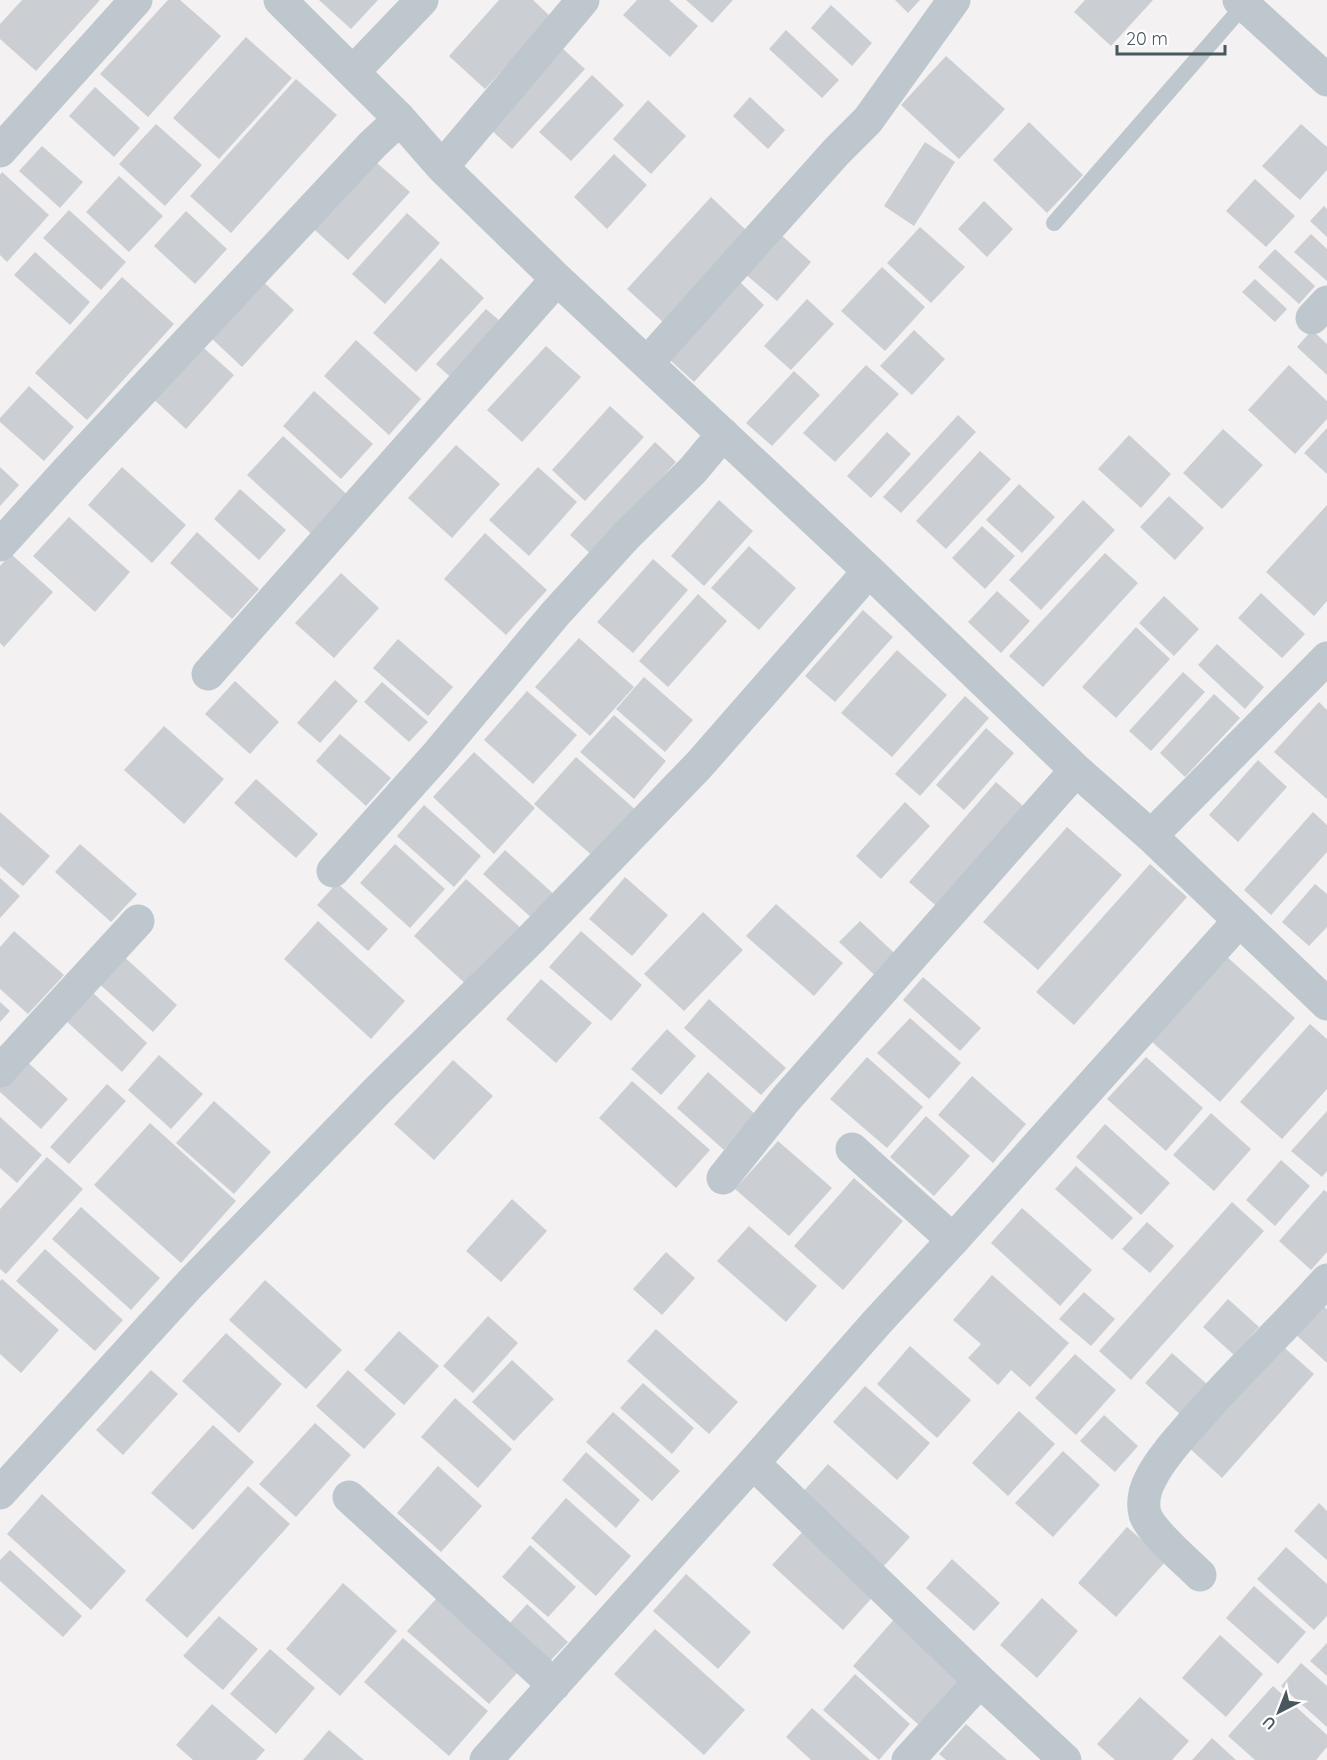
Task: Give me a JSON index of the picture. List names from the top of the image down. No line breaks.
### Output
{"scale_bar":"20 m","north":"bottom left"}
